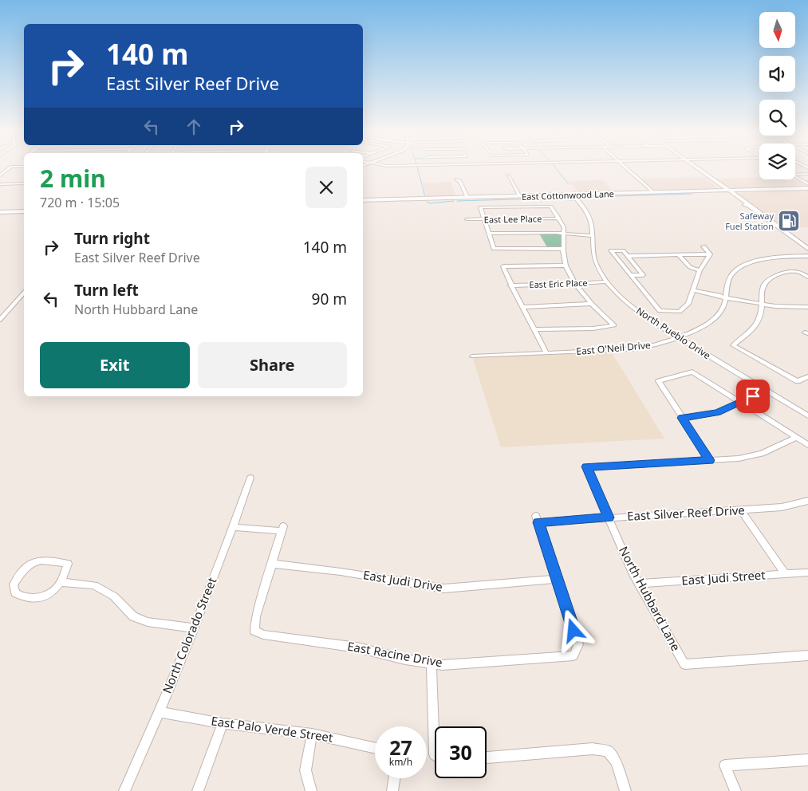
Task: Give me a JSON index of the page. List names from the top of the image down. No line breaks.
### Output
{"streets":{"main road":["East Cottonwood Lane"],"street":["East Lee Place","East Eric Place","North Pueblo Drive","East O'Neil Drive","East Silver Reef Drive","East Judi Street","East Judi Drive","North Hubbard Lane","North Colorado Street","East Racine Drive","East Palo Verde Street"]},"crossings":[["East Cottonwood Lane","North Pueblo Drive"],["East Eric Place","North Pueblo Drive"],["North Pueblo Drive","East O'Neil Drive"],["East Silver Reef Drive","East Judi Drive"],["East Silver Reef Drive","North Hubbard Lane"],["East Silver Reef Drive","East Racine Drive"],["East Judi Street","North Hubbard Lane"],["East Judi Drive","East Racine Drive"],["North Colorado Street","East Palo Verde Street"]],"places":{"fuel station":["Safeway Fuel Station"]},"north":"bottom","page":{"turn":["140 m","East Silver Reef Drive"],"heading":["2 min","720 m · 15:05"],"list":[{"name":"Turn right","note":"East Silver Reef Drive","value":"140 m"},{"name":"Turn left","note":"North Hubbard Lane","value":"90 m"}],"buttons":["Exit","Share"],"speed":"27 km/h","limit":"30"}}
